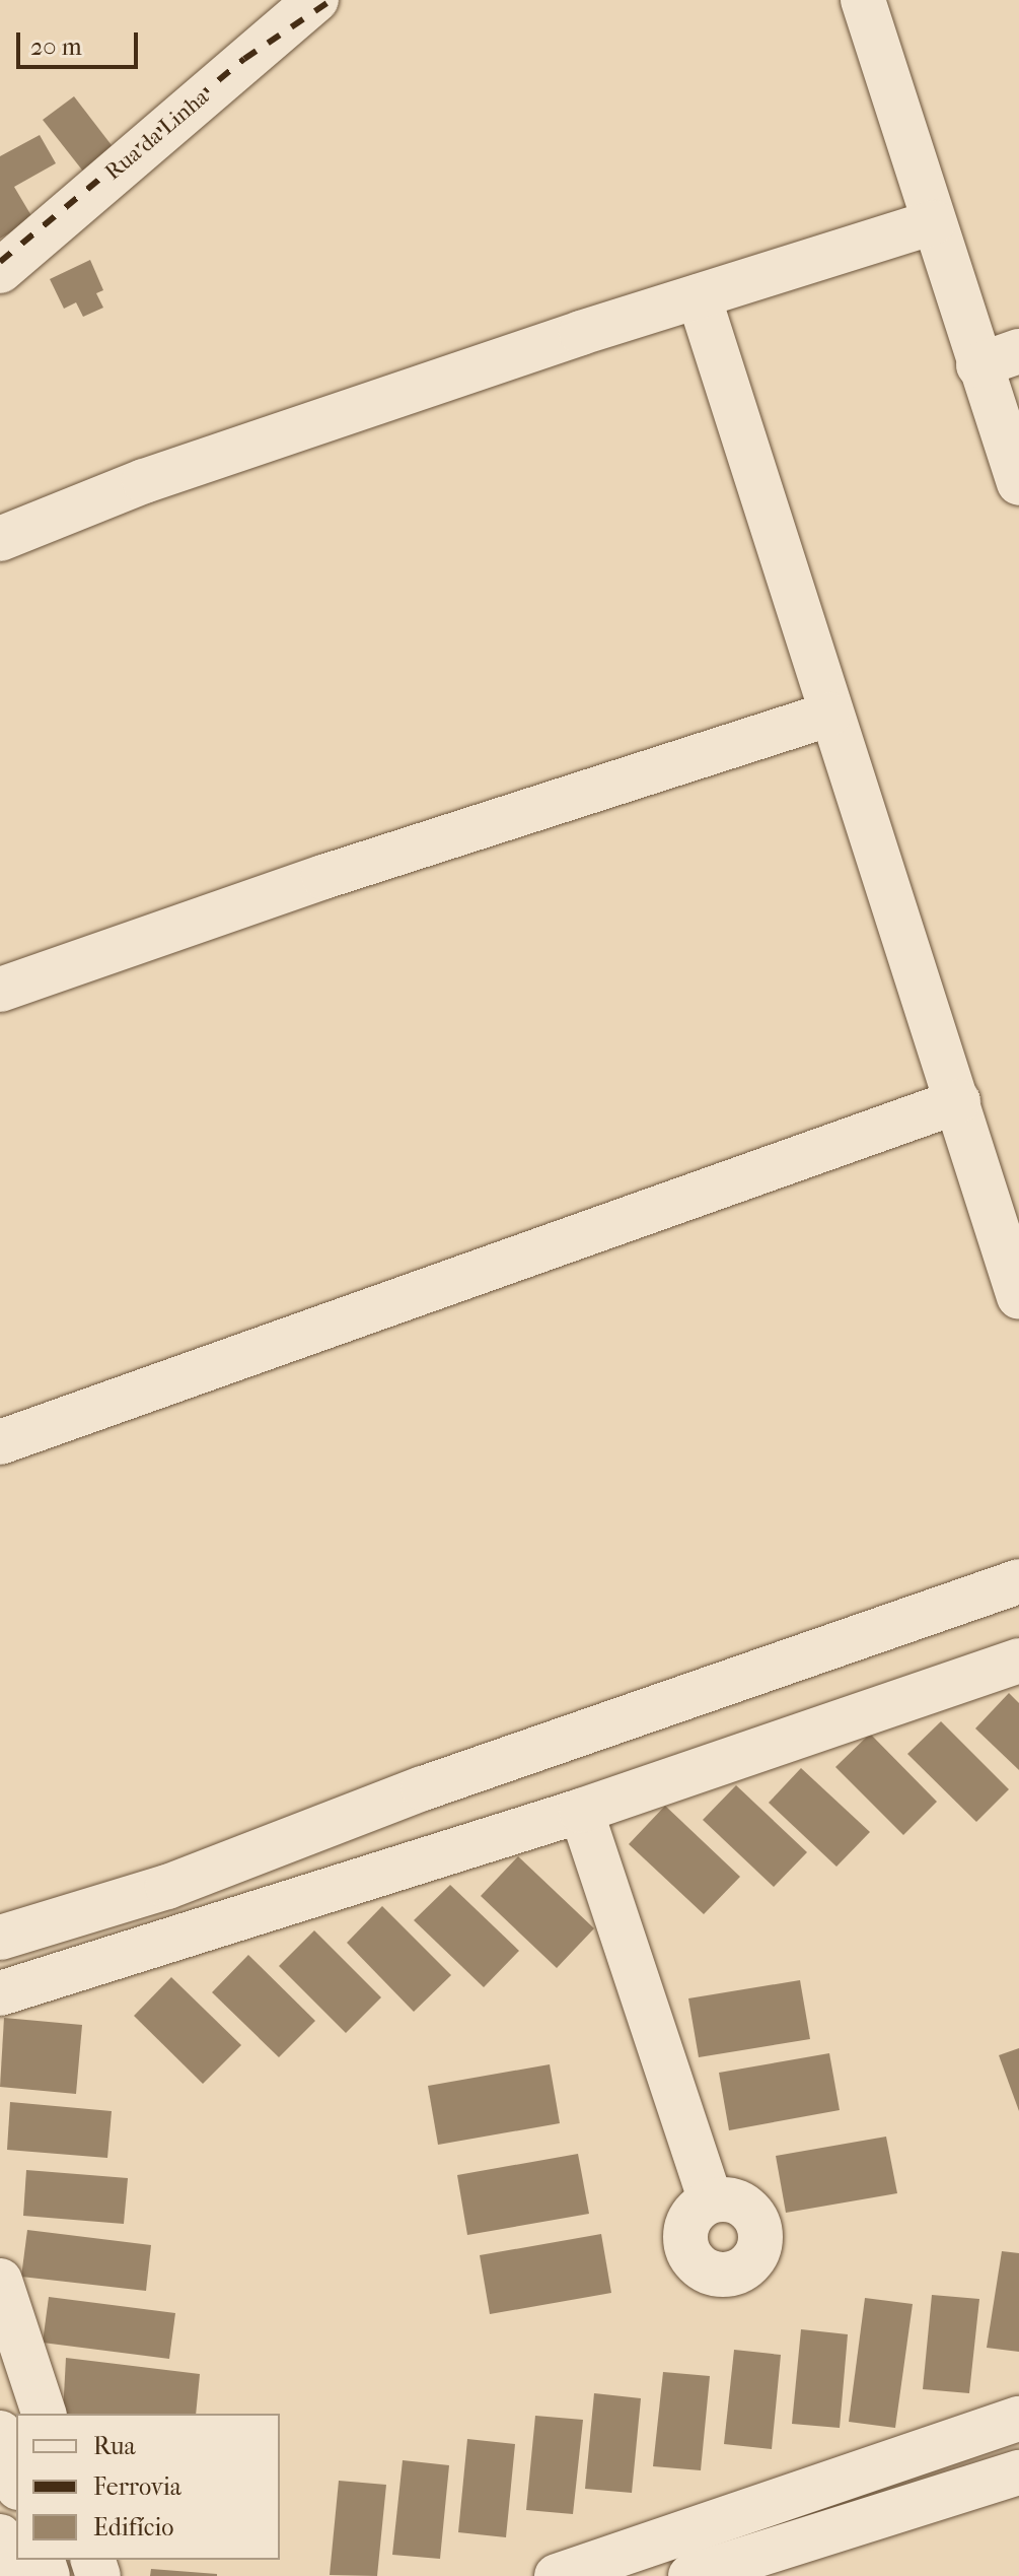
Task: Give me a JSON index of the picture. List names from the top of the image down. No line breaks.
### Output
{"streets":{"street":["Rua da Linha"]},"legend":["Rua","Ferrovia","Edifício"],"scale_bar":"20 m"}
